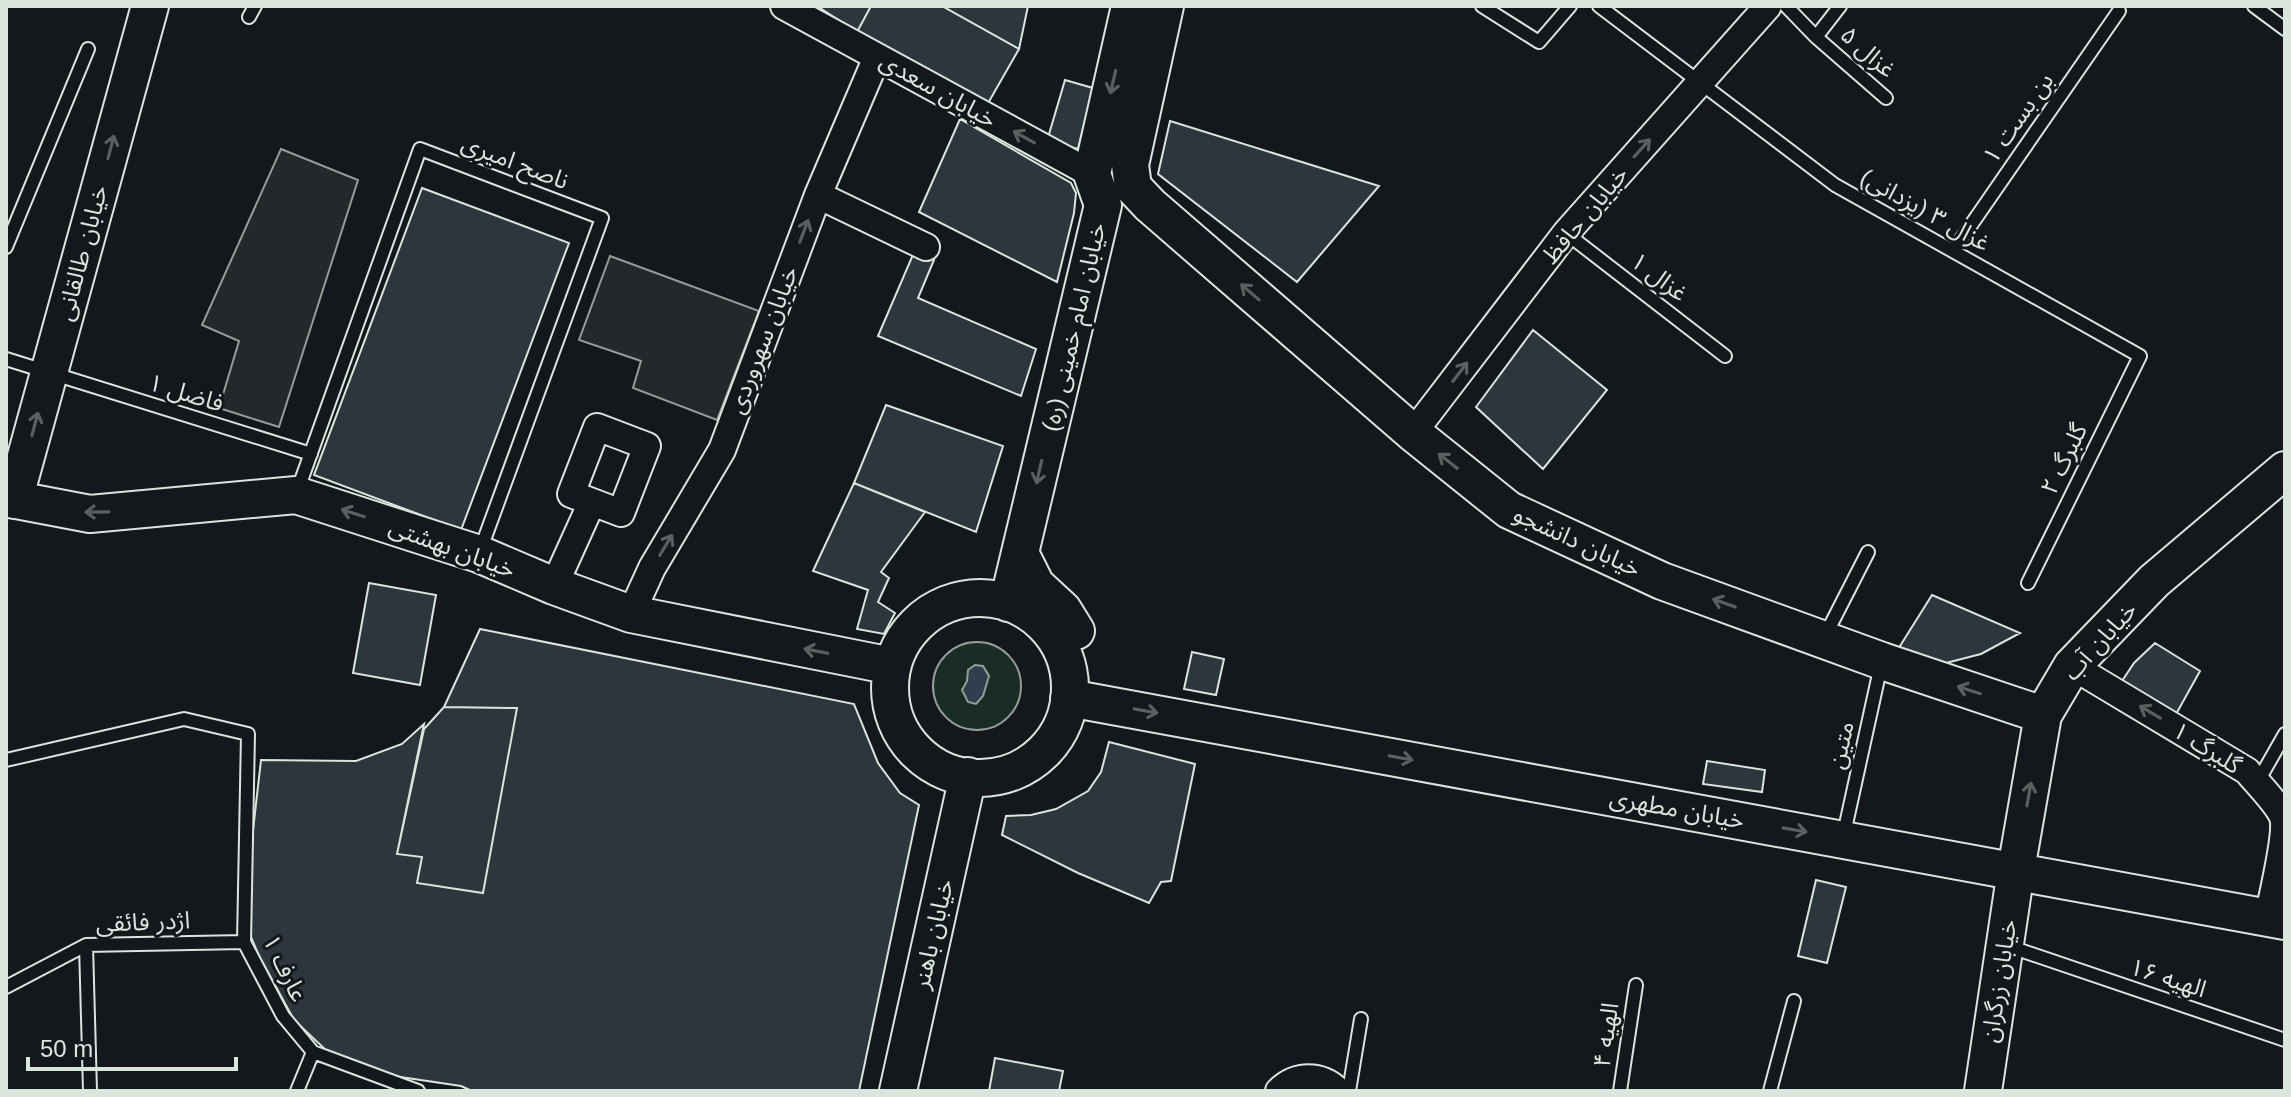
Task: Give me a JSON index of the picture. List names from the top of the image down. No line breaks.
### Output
{"streets":{"main road":["خیابان طالقانی","خیابان امام خمینی (ره)","خیابان دانشجو","خیابان بهشتی","خیابان آب","خیابان مطهری","خیابان باهنر","خیابان زرگران"],"street":["خیابان سعدی","خیابان حافظ","خیابان سهروردی","گلبرگ ۱"],"lane":["غزال ۵","بن بست ۱","ناصح امیری","غزال ۳ (یزدانی)","غزال ۱","فاضل ۱","گلبرگ ۲","متین","اژدر فائقی","عارف ۱","الهیه ۱۶","الهیه ۴"]},"crossings":[["خیابان سعدی","خیابان امام خمینی (ره)"],["خیابان سعدی","خیابان سهروردی"],["بن بست ۱","غزال ۳ (یزدانی)"],["ناصح امیری","فاضل ۱"],["ناصح امیری","خیابان بهشتی"],["غزال ۳ (یزدانی)","خیابان حافظ"],["غزال ۳ (یزدانی)","گلبرگ ۲"],["خیابان حافظ","غزال ۱"],["خیابان حافظ","خیابان دانشجو"],["خیابان طالقانی","فاضل ۱"],["خیابان طالقانی","خیابان بهشتی"],["خیابان امام خمینی (ره)","خیابان بهشتی"],["خیابان امام خمینی (ره)","خیابان مطهری"],["خیابان امام خمینی (ره)","خیابان باهنر"],["خیابان سهروردی","خیابان بهشتی"],["خیابان دانشجو","خیابان آب"],["خیابان دانشجو","متین"],["خیابان بهشتی","خیابان مطهری"],["خیابان بهشتی","خیابان باهنر"],["خیابان آب","گلبرگ ۱"],["خیابان آب","خیابان مطهری"],["خیابان آب","خیابان زرگران"],["متین","خیابان مطهری"],["گلبرگ ۱","خیابان مطهری"],["خیابان مطهری","خیابان باهنر"],["خیابان مطهری","خیابان زرگران"],["اژدر فائقی","عارف ۱"],["الهیه ۱۶","خیابان زرگران"]],"one_way":["خیابان حافظ","خیابان طالقانی","خیابان امام خمینی (ره)","خیابان سهروردی","خیابان دانشجو","خیابان بهشتی","گلبرگ ۱","خیابان مطهری"],"scale_bar":"50 m"}
